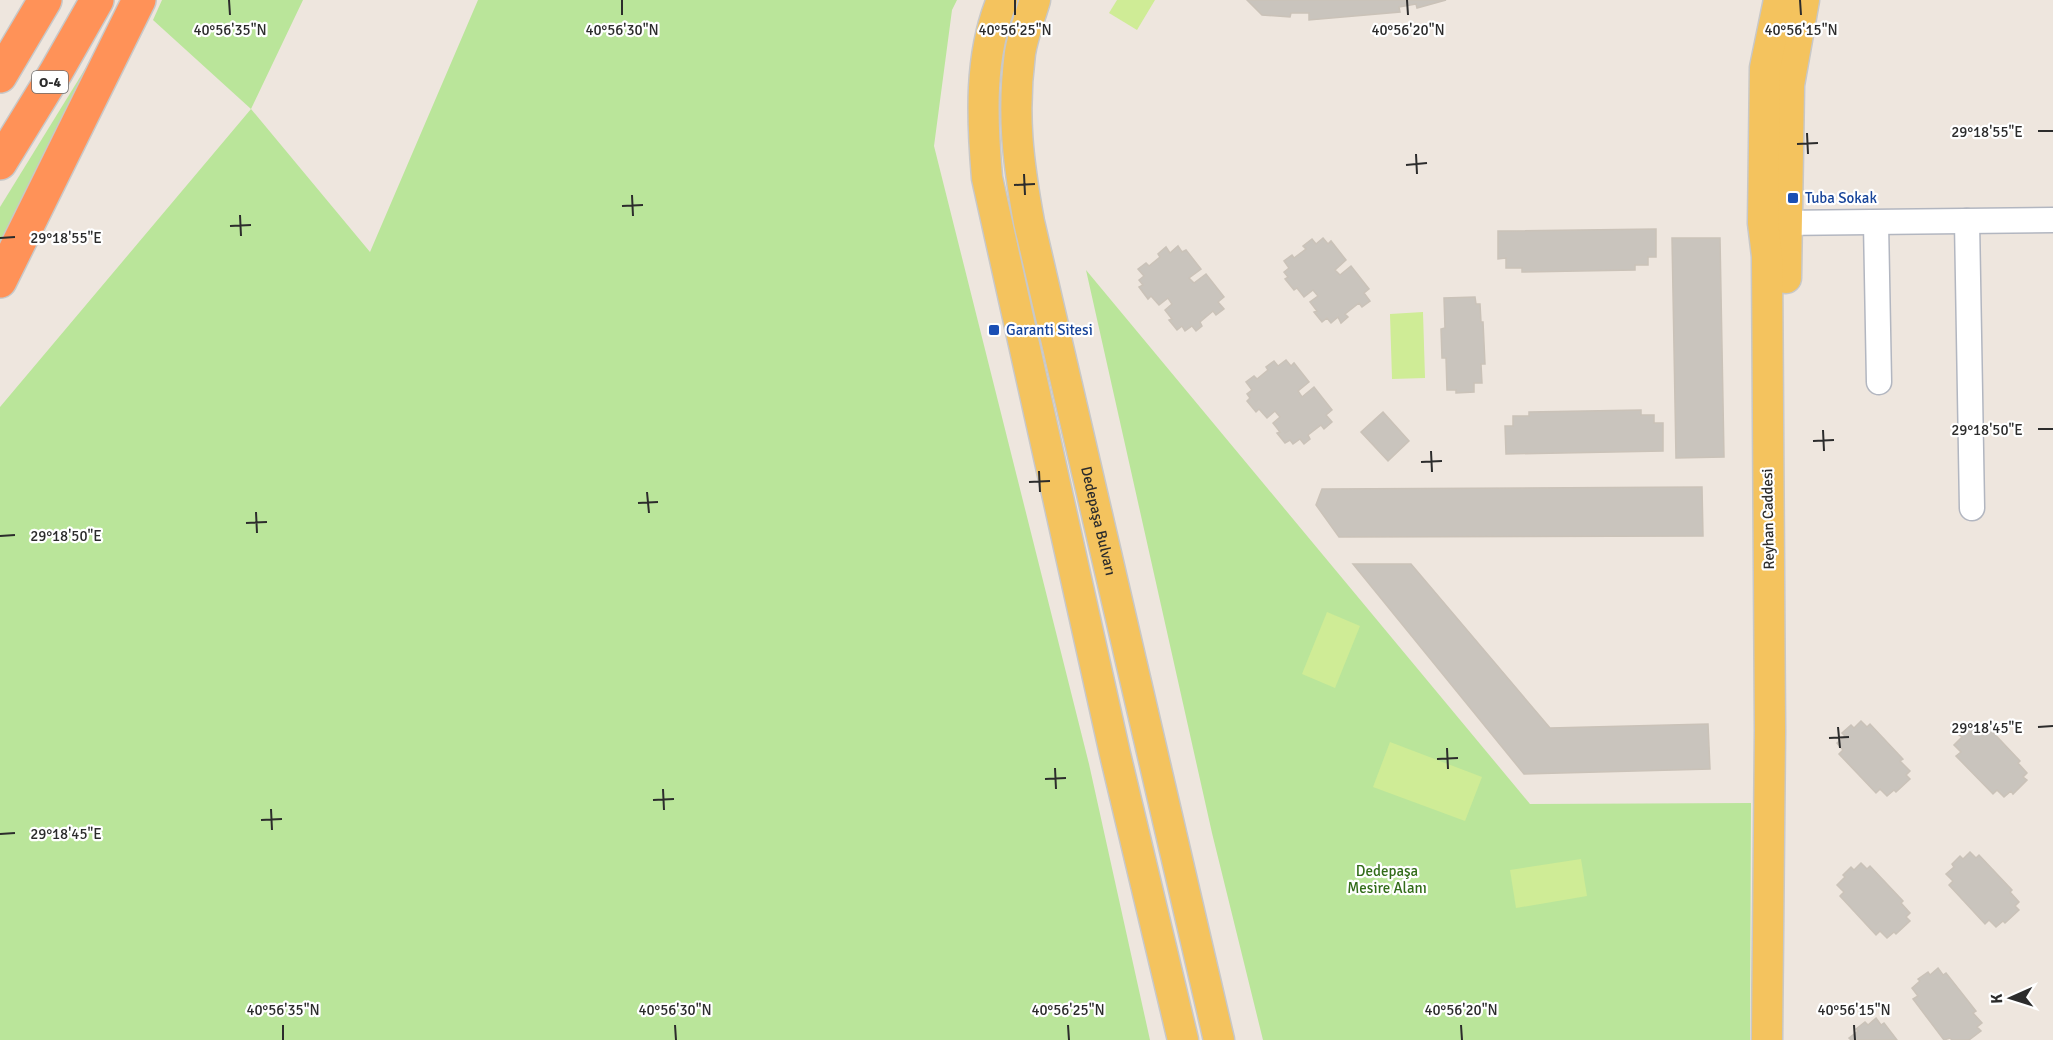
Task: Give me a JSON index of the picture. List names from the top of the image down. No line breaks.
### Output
{"streets":{"highway":["O-4"],"main road":["Reyhan Caddesi","Dedepaşa Bulvarı"]},"parks":["Dedepaşa Mesire Alanı"],"places":{"transit":["Tuba Sokak","Garanti Sitesi"]},"north":"left","coordinates":["40°56'35\"N","40°56'30\"N","40°56'25\"N","40°56'20\"N","40°56'15\"N","29°18'55\"E","29°18'50\"E","29°18'45\"E"]}
